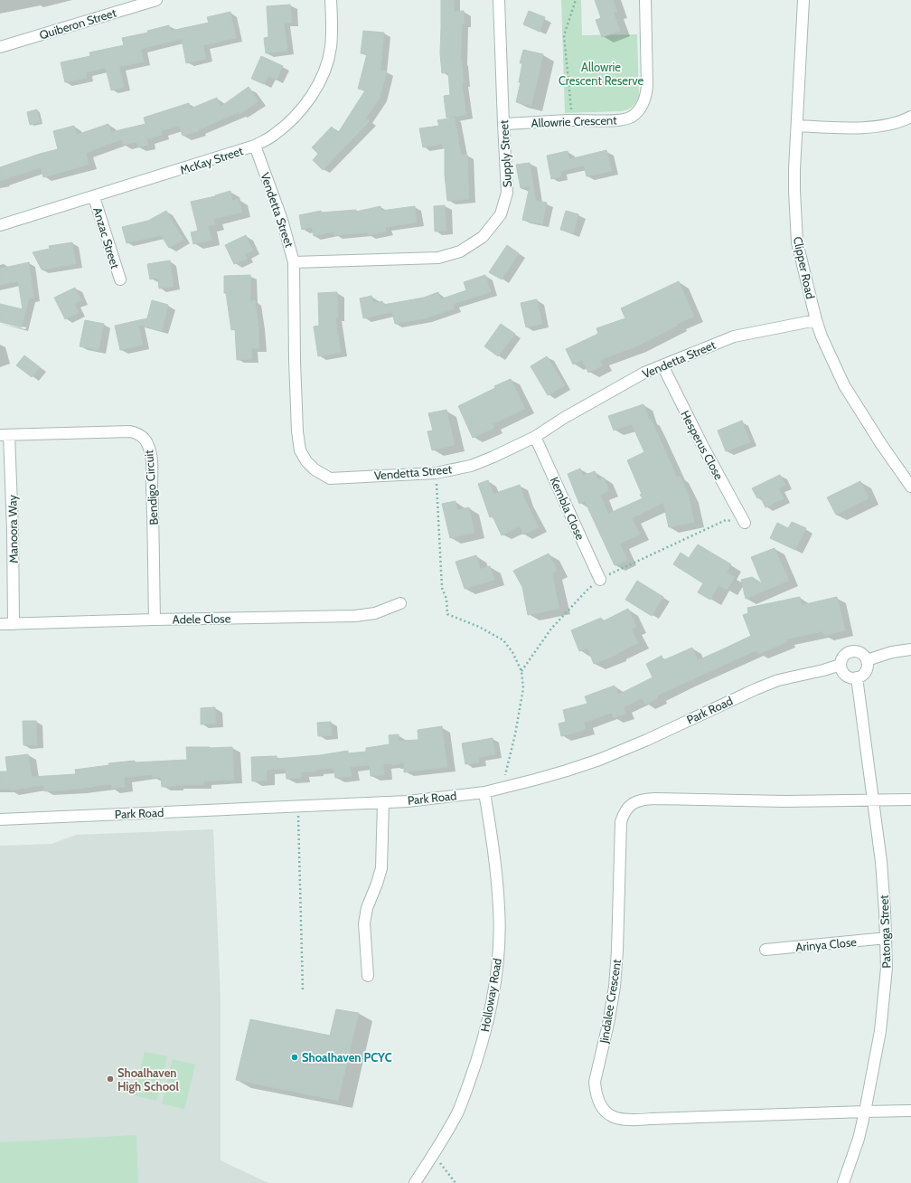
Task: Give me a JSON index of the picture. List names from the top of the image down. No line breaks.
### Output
{"streets":{"street":["Quiberon Street","Allowrie Crescent","Supply Street","McKay Street","Vendetta Street","Anzac Street","Clipper Road","Hesperus Close","Bendigo Circuit","Kembla Close","Manoora Way","Adele Close","Park Road","Patonga Street","Arinya Close","Holloway Road","Jindalee Crescent"]},"crossings":[["Allowrie Crescent","Supply Street"],["Supply Street","Vendetta Street"],["McKay Street","Vendetta Street"],["McKay Street","Anzac Street"],["Vendetta Street","Clipper Road"],["Vendetta Street","Hesperus Close"],["Vendetta Street","Kembla Close"],["Bendigo Circuit","Manoora Way"],["Bendigo Circuit","Adele Close"],["Manoora Way","Adele Close"],["Park Road","Patonga Street"],["Park Road","Holloway Road"],["Patonga Street","Arinya Close"],["Patonga Street","Jindalee Crescent"]],"parks":["Allowrie Crescent Reserve"],"places":["Shoalhaven PCYC","Shoalhaven High School"]}
